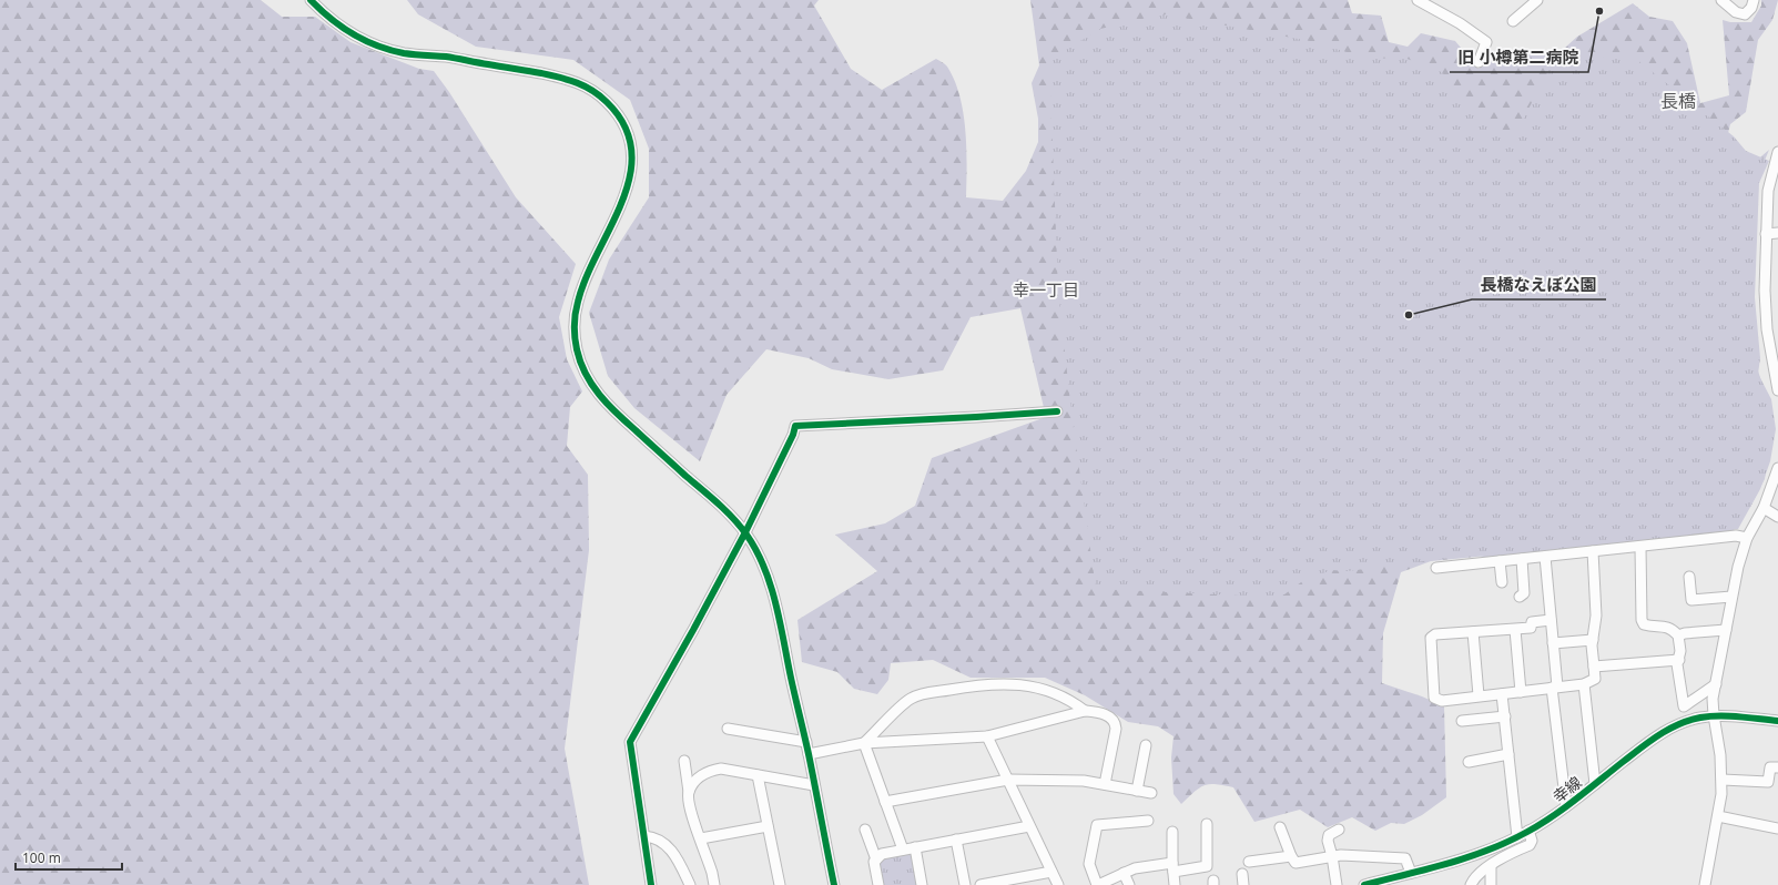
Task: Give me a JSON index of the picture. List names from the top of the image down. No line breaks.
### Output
{"streets":{"street":["幸線"]},"districts":["長橋","幸一丁目"],"places":["旧 小樽第二病院","長橋なえぼ公園"],"scale_bar":"100 m"}
